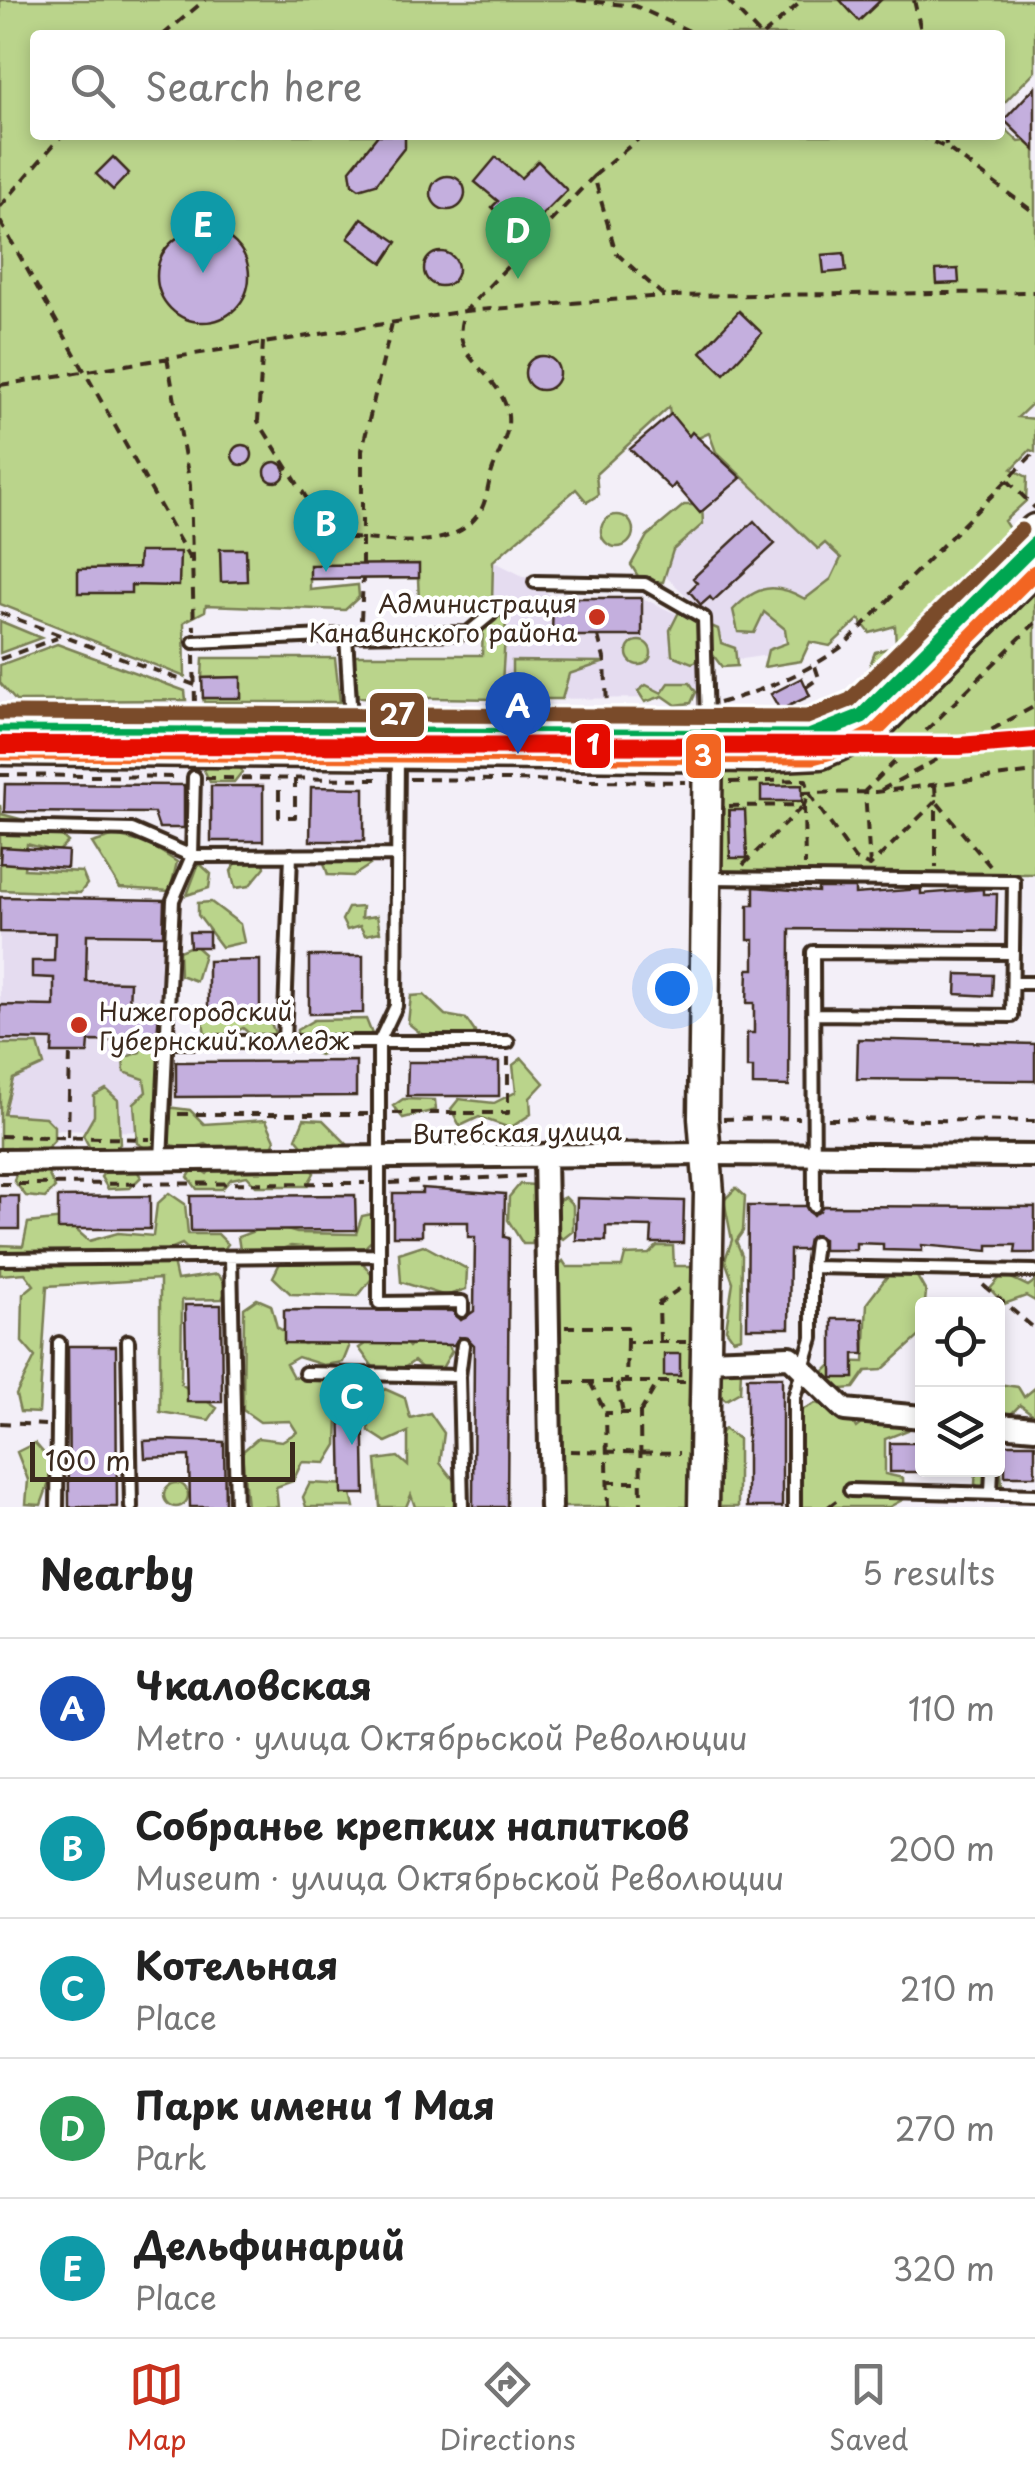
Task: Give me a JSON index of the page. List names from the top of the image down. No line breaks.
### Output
{"streets":{"street":["Витебская улица"]},"places":["Администрация Канавинского района","Нижегородский Губернский колледж"],"lines":["transit line 27","tram line 1","transit line 3","metro line 1"],"scale_bar":"100 m","page":{"search":"Search here","pins":["E","D","B","A","C"],"scale":"100 m","heading":["Nearby","5 results"],"list":[{"mark":"A","name":"Чкаловская","note":"Metro · улица Октябрьской Революции","value":"110 m"},{"mark":"B","name":"Собранье крепких напитков","note":"Museum · улица Октябрьской Революции","value":"200 m"},{"mark":"C","name":"Котельная","note":"Place","value":"210 m"},{"mark":"D","name":"Парк имени 1 Мая","note":"Park","value":"270 m"},{"mark":"E","name":"Дельфинарий","note":"Place","value":"320 m"}],"nav":["Map","Directions","Saved"]}}
